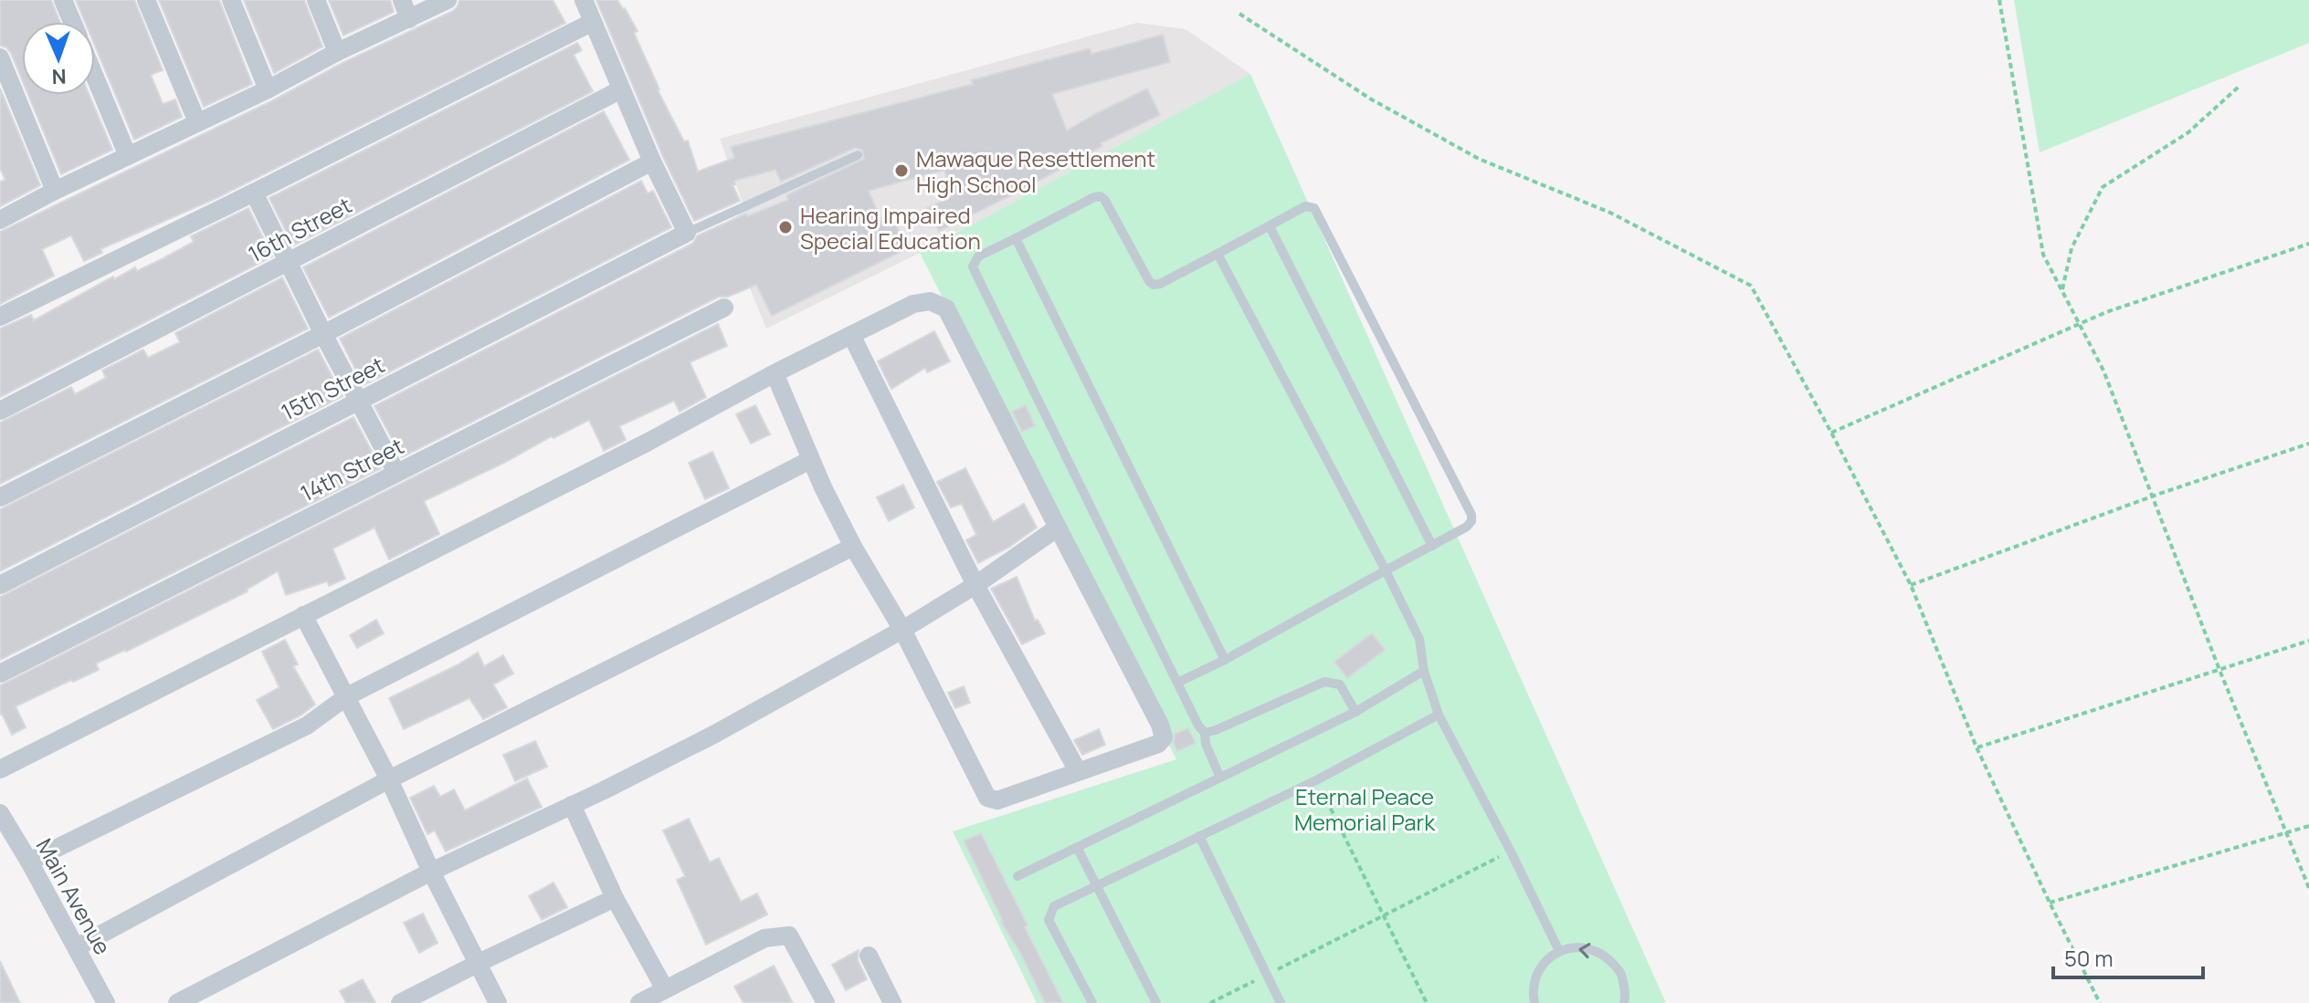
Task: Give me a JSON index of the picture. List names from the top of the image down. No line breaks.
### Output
{"streets":{"street":["16th Street","15th Street","14th Street","Main Avenue"]},"parks":["Eternal Peace Memorial Park"],"places":["Mawaque Resettlement High School","Hearing Impaired Special Education"],"scale_bar":"50 m","north":"bottom"}
